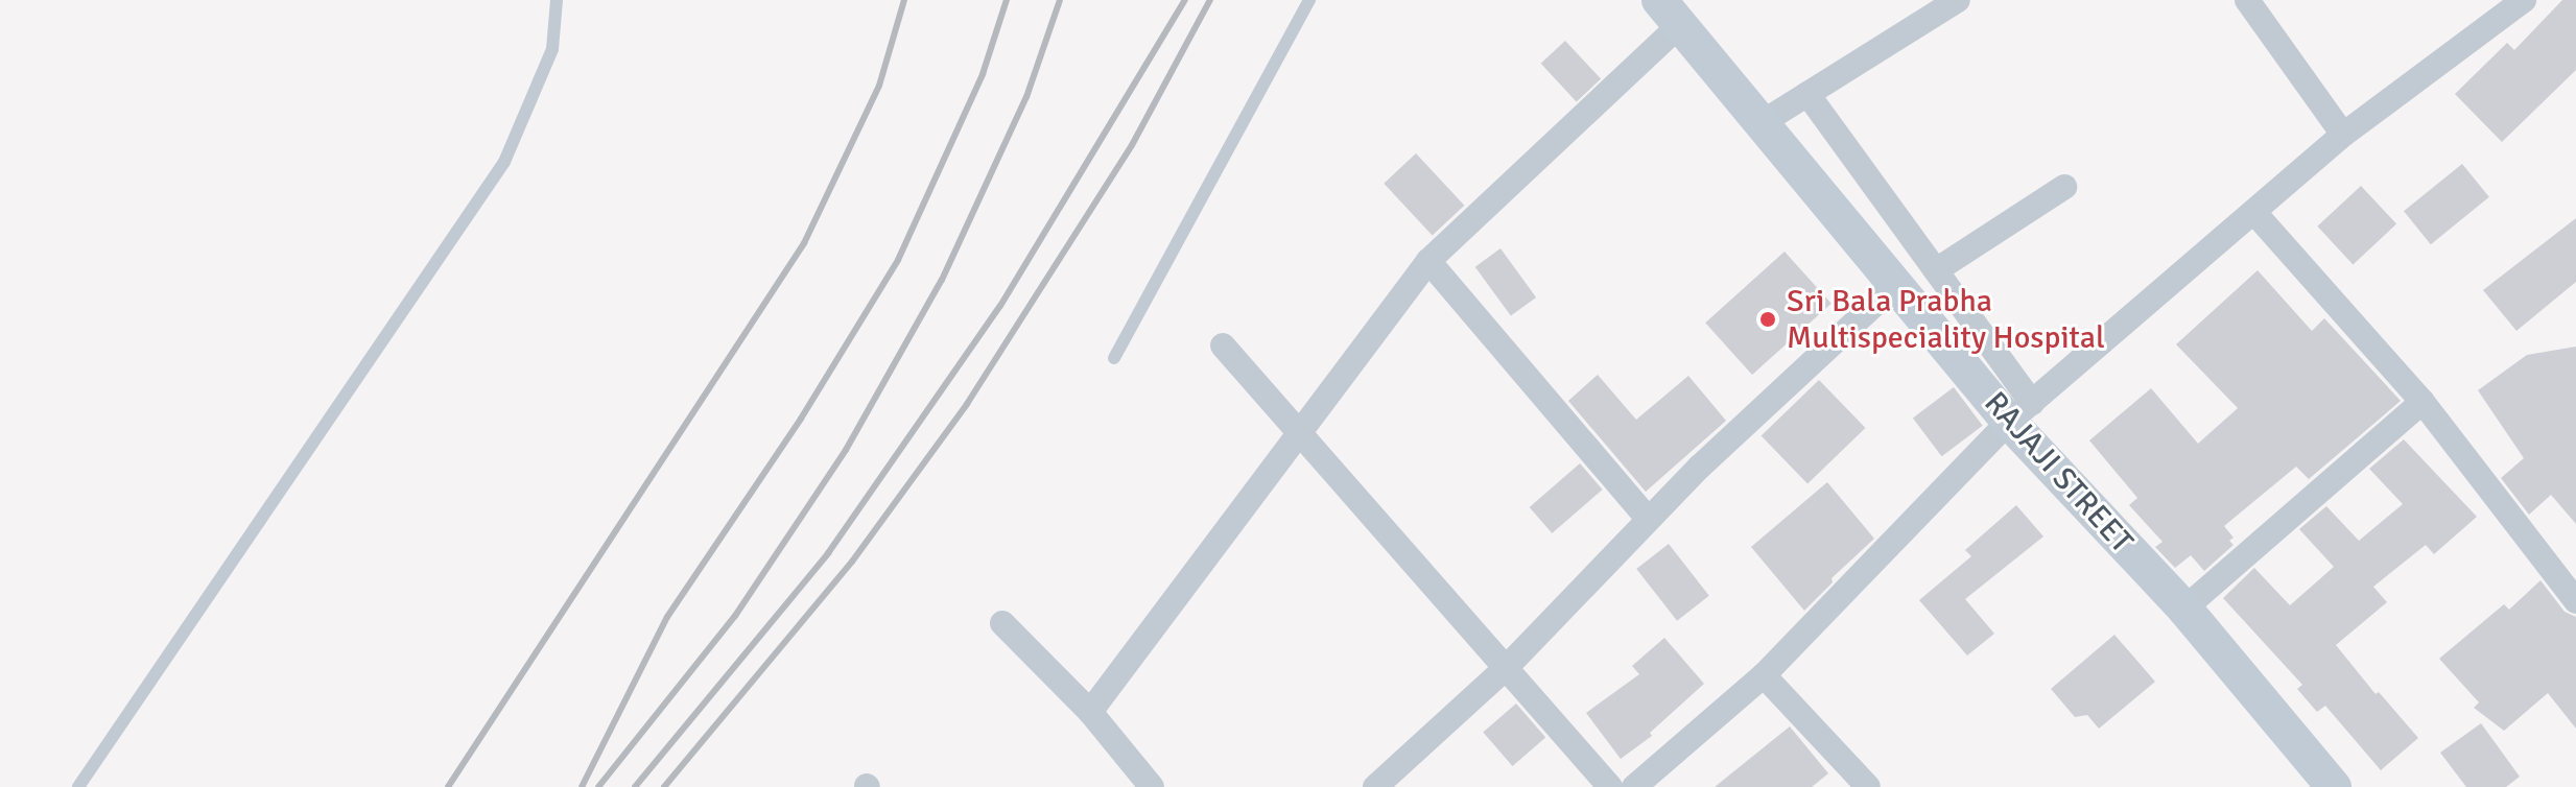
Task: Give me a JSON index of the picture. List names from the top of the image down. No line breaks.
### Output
{"streets":{"street":["RAJAJI STREET"]},"places":["Sri Bala Prabha Multispeciality Hospital"]}
